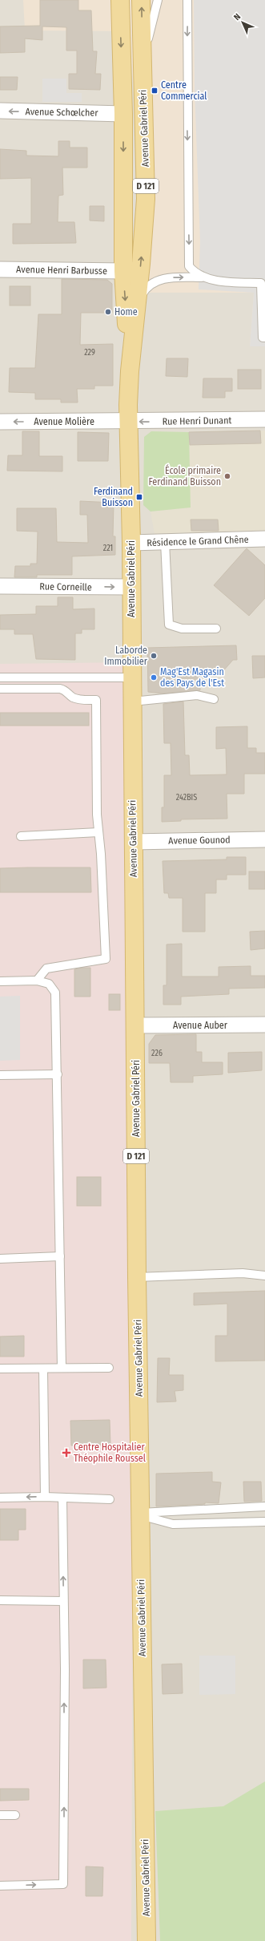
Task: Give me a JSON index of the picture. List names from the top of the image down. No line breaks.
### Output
{"streets":{"main road":["Avenue Gabriel Péri","D 121"],"street":["Avenue Schœlcher","Avenue Henri Barbusse","Rue Henri Dunant","Avenue Molière","Résidence le Grand Chêne","Rue Corneille","Avenue Gounod","Avenue Auber"]},"crossings":[["Avenue Schœlcher","Avenue Gabriel Péri"],["Avenue Gabriel Péri","Avenue Henri Barbusse"],["Avenue Gabriel Péri","Rue Henri Dunant"],["Avenue Gabriel Péri","Avenue Molière"],["Avenue Gabriel Péri","Résidence le Grand Chêne"],["Avenue Gabriel Péri","Rue Corneille"],["Avenue Gabriel Péri","Avenue Gounod"],["Avenue Gabriel Péri","Avenue Auber"],["Rue Henri Dunant","Avenue Molière"]],"one_way":["Avenue Schœlcher","Rue Henri Dunant","Avenue Molière","Rue Corneille"],"places":{"transit":["Centre Commercial","Ferdinand Buisson"],"other":["Home","École primaire Ferdinand Buisson","Laborde Immobilier","Mag'Est Magasin des Pays de l'Est"],"health":["Centre Hospitalier Théophile Roussel"]},"house_numbers":["229","221","242BIS","226"],"north":"top left"}
